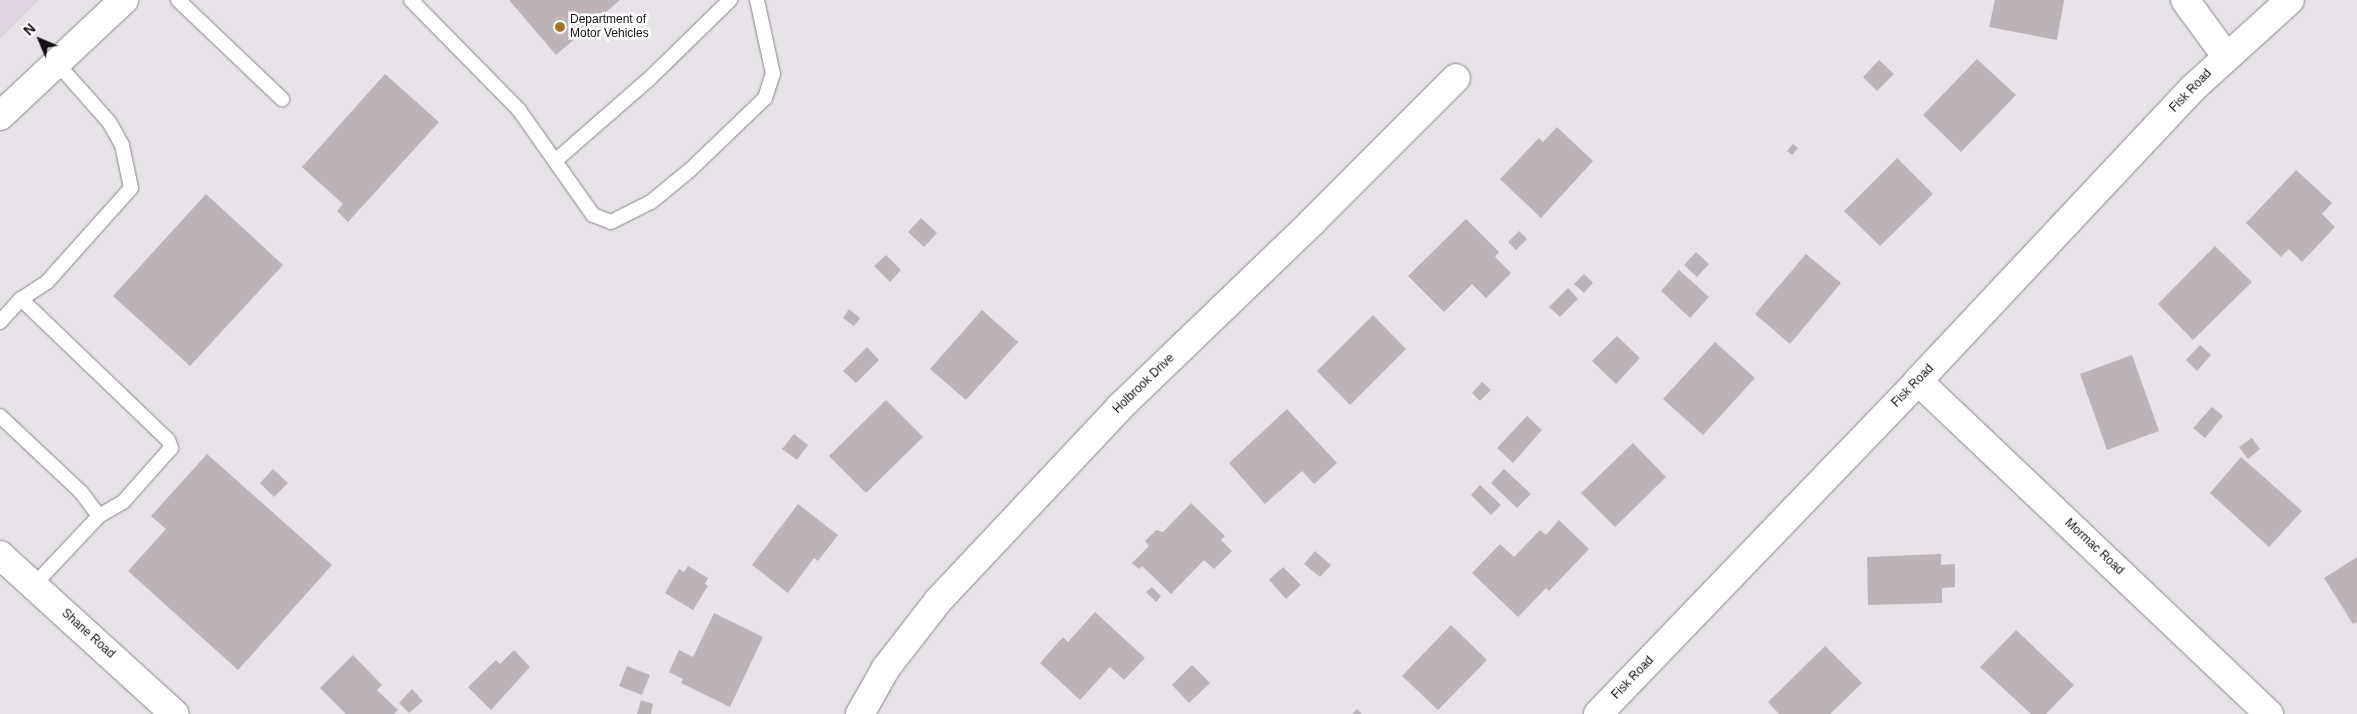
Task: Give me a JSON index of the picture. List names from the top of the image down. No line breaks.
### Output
{"streets":{"street":["Fisk Road","Holbrook Drive","Mormac Road","Shane Road"]},"crossings":[["Fisk Road","Mormac Road"]],"places":["Department of Motor Vehicles"],"north":"top left"}
